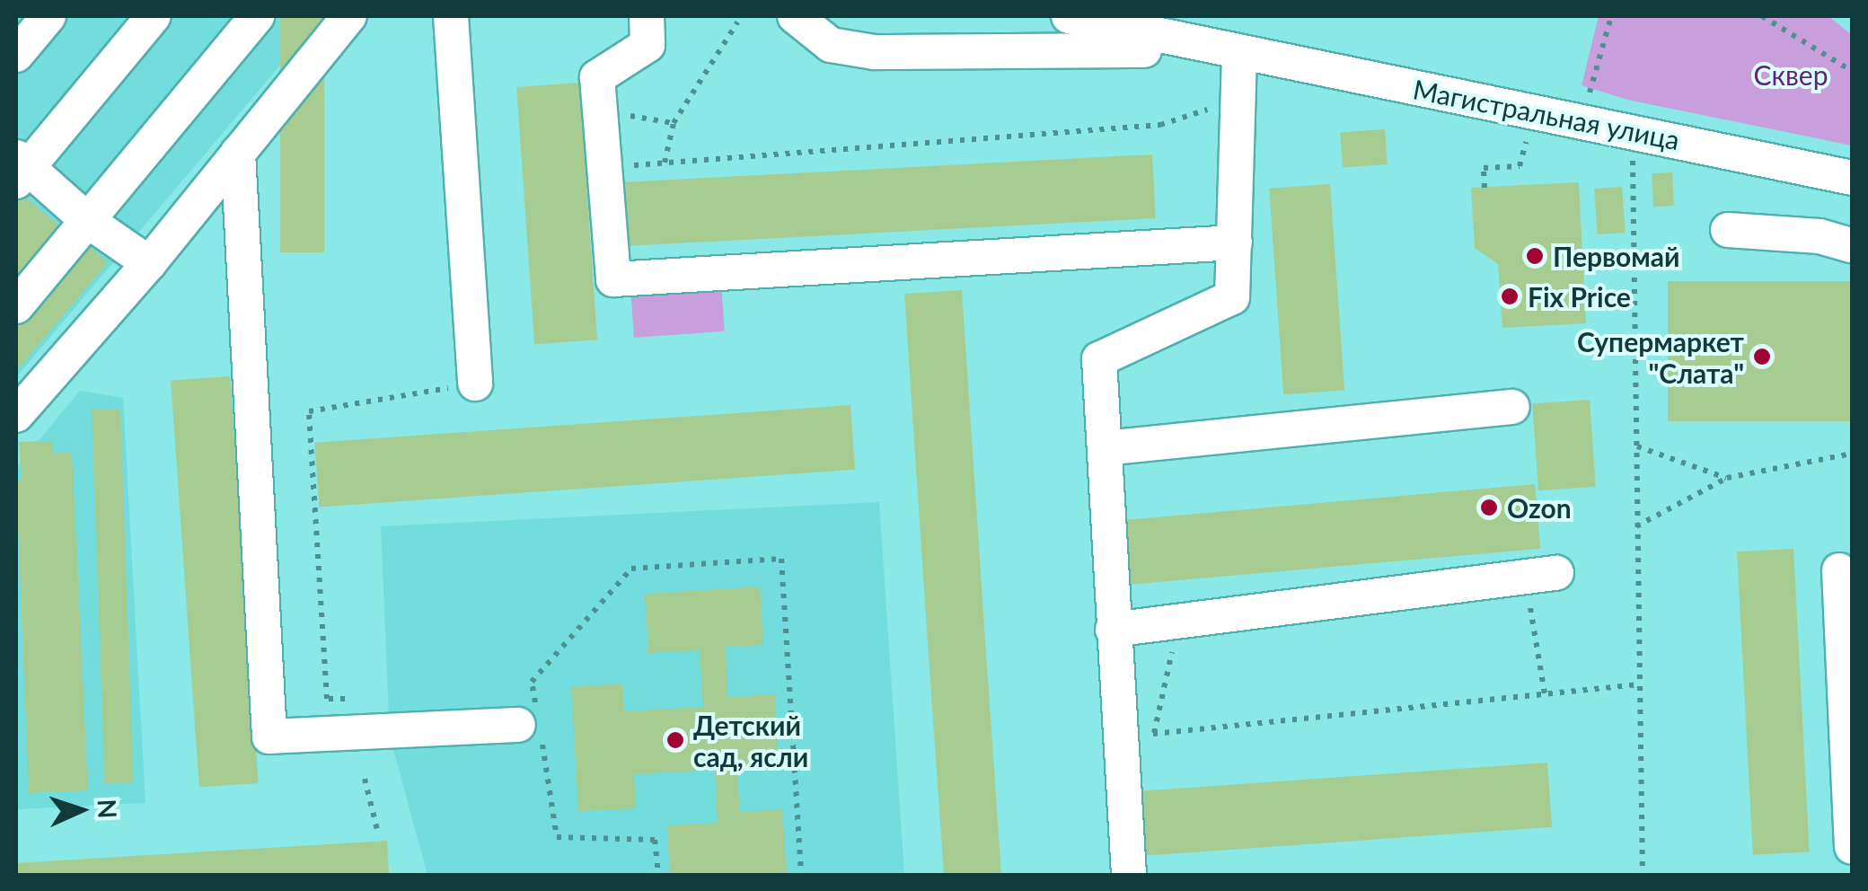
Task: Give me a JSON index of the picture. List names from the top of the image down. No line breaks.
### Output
{"streets":{"street":["Магистральная улица"]},"parks":["Сквер"],"places":["Первомай","Fix Price","Супермаркет \"Слата\"","Ozon","Детский сад, ясли"],"north":"right"}
